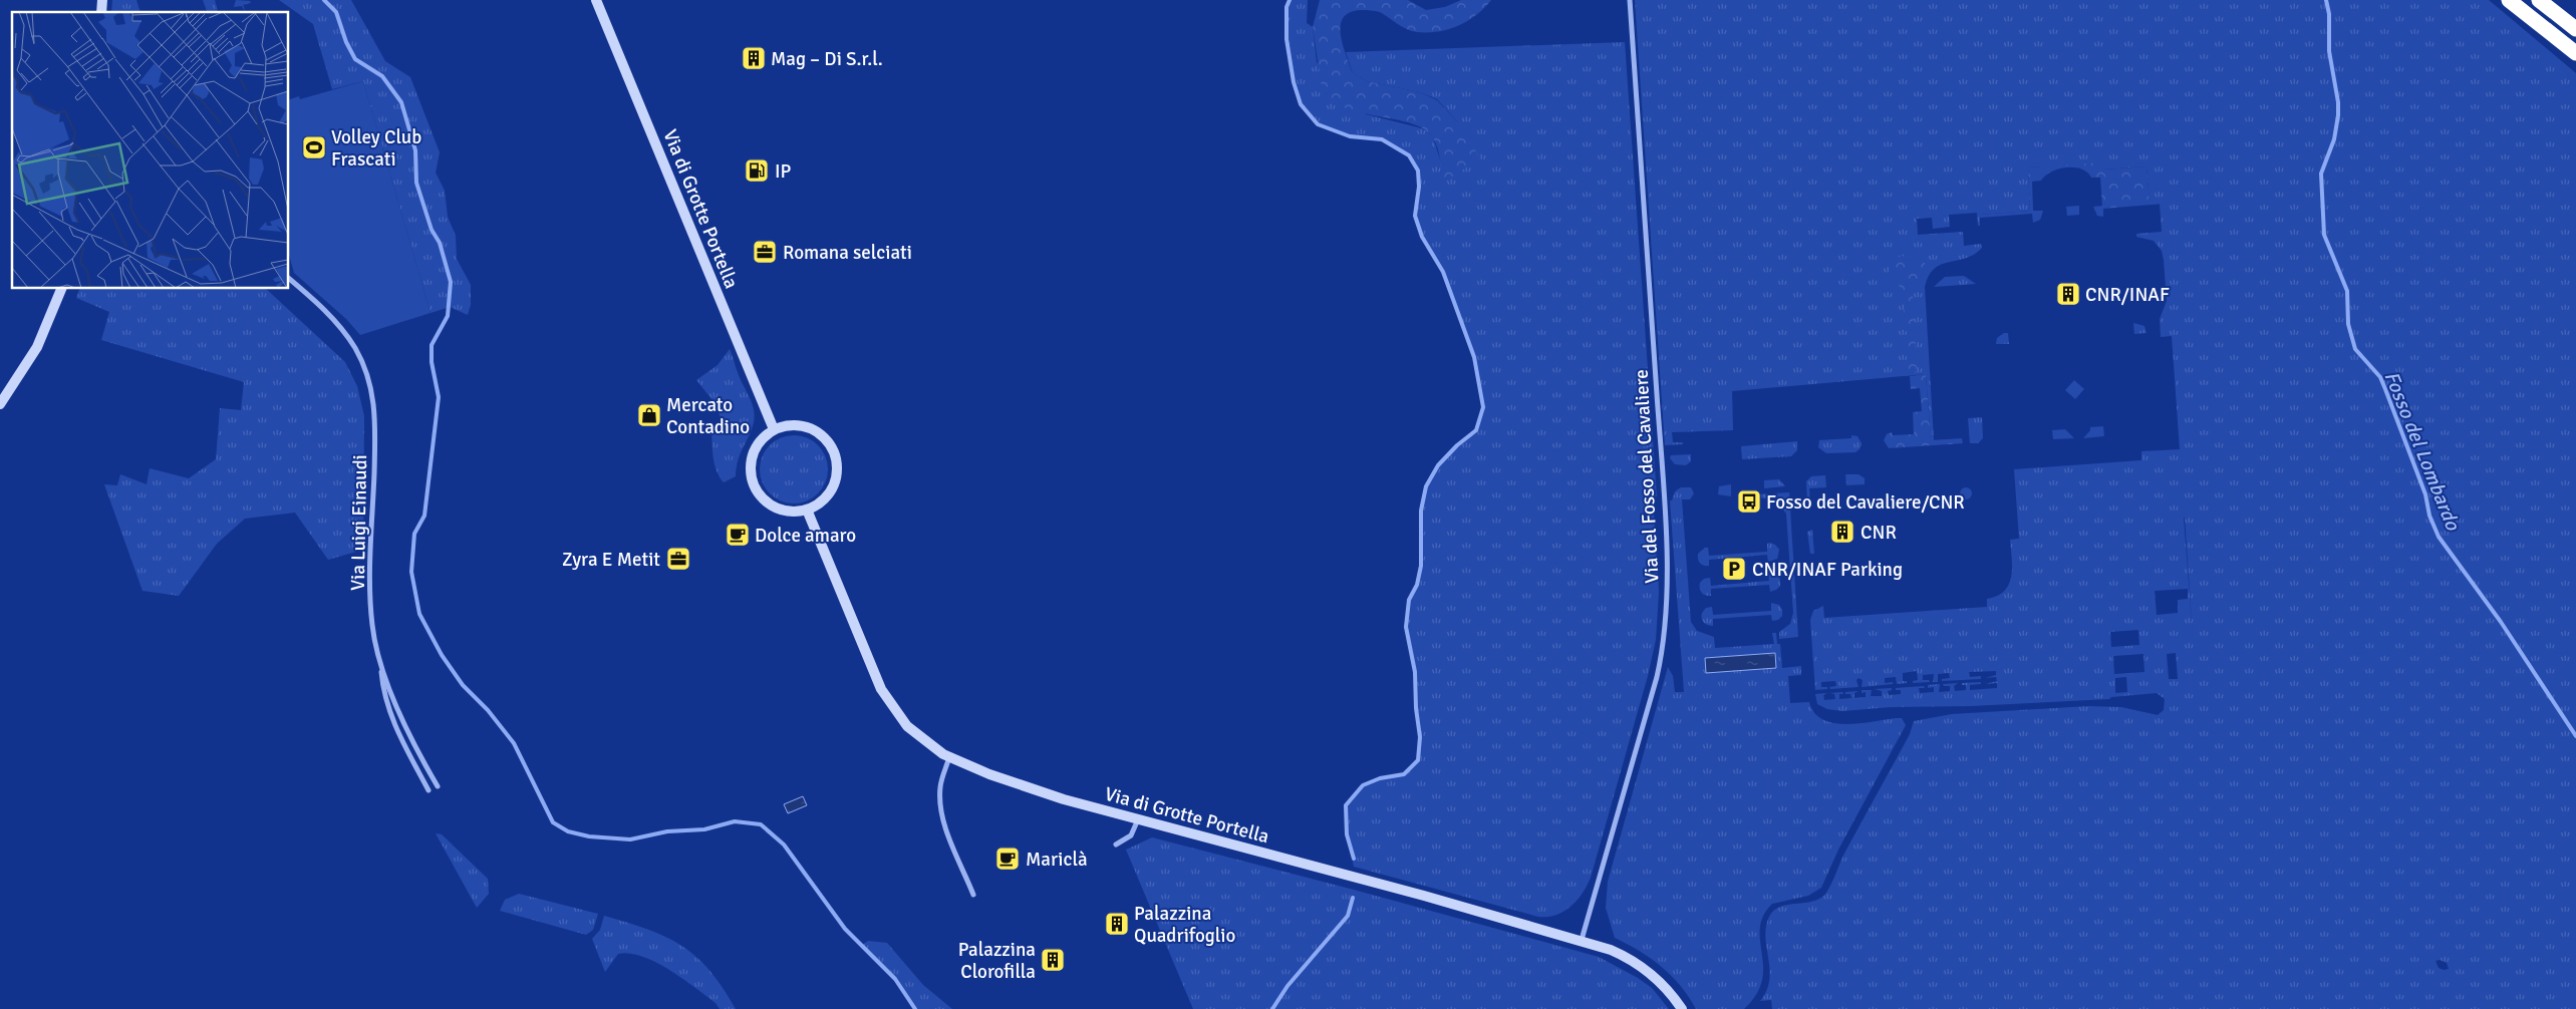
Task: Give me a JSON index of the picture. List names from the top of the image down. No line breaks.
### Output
{"streets":{"main road":["Via di Grotte Portella"],"street":["Via del Fosso del Cavaliere","Via Luigi Einaudi"]},"crossings":[["Via di Grotte Portella","Via del Fosso del Cavaliere"]],"water":["Fosso del Lombardo"],"places":{"building":["Mag – Di S.r.l.","CNR/INAF","CNR","Palazzina Quadrifoglio","Palazzina Clorofilla"],"sports":["Volley Club Frascati"],"fuel station":["IP"],"office":["Romana selciati","Zyra E Metit"],"shop":["Mercato Contadino"],"bus stop":["Fosso del Cavaliere/CNR"],"cafe":["Dolce amaro","Mariclà"],"parking":["CNR/INAF Parking"]}}
